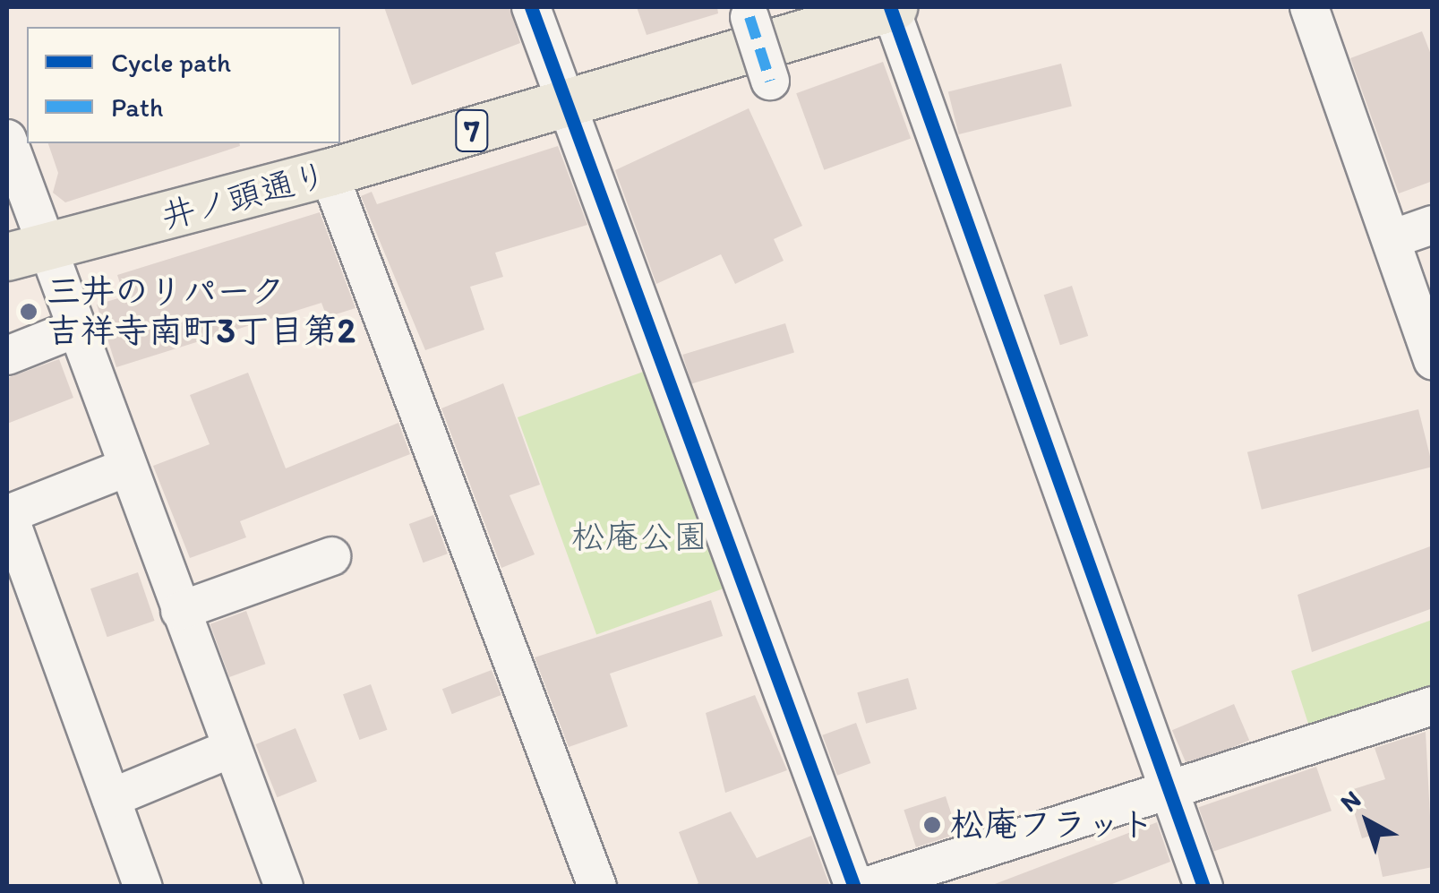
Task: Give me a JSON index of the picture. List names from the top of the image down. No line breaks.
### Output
{"streets":{"main road":["7","井ノ頭通り"]},"parks":["松庵公園"],"places":["三井のリパーク 吉祥寺南町3丁目第2","松庵フラット"],"legend":["Cycle path","Path"],"north":"top left"}
